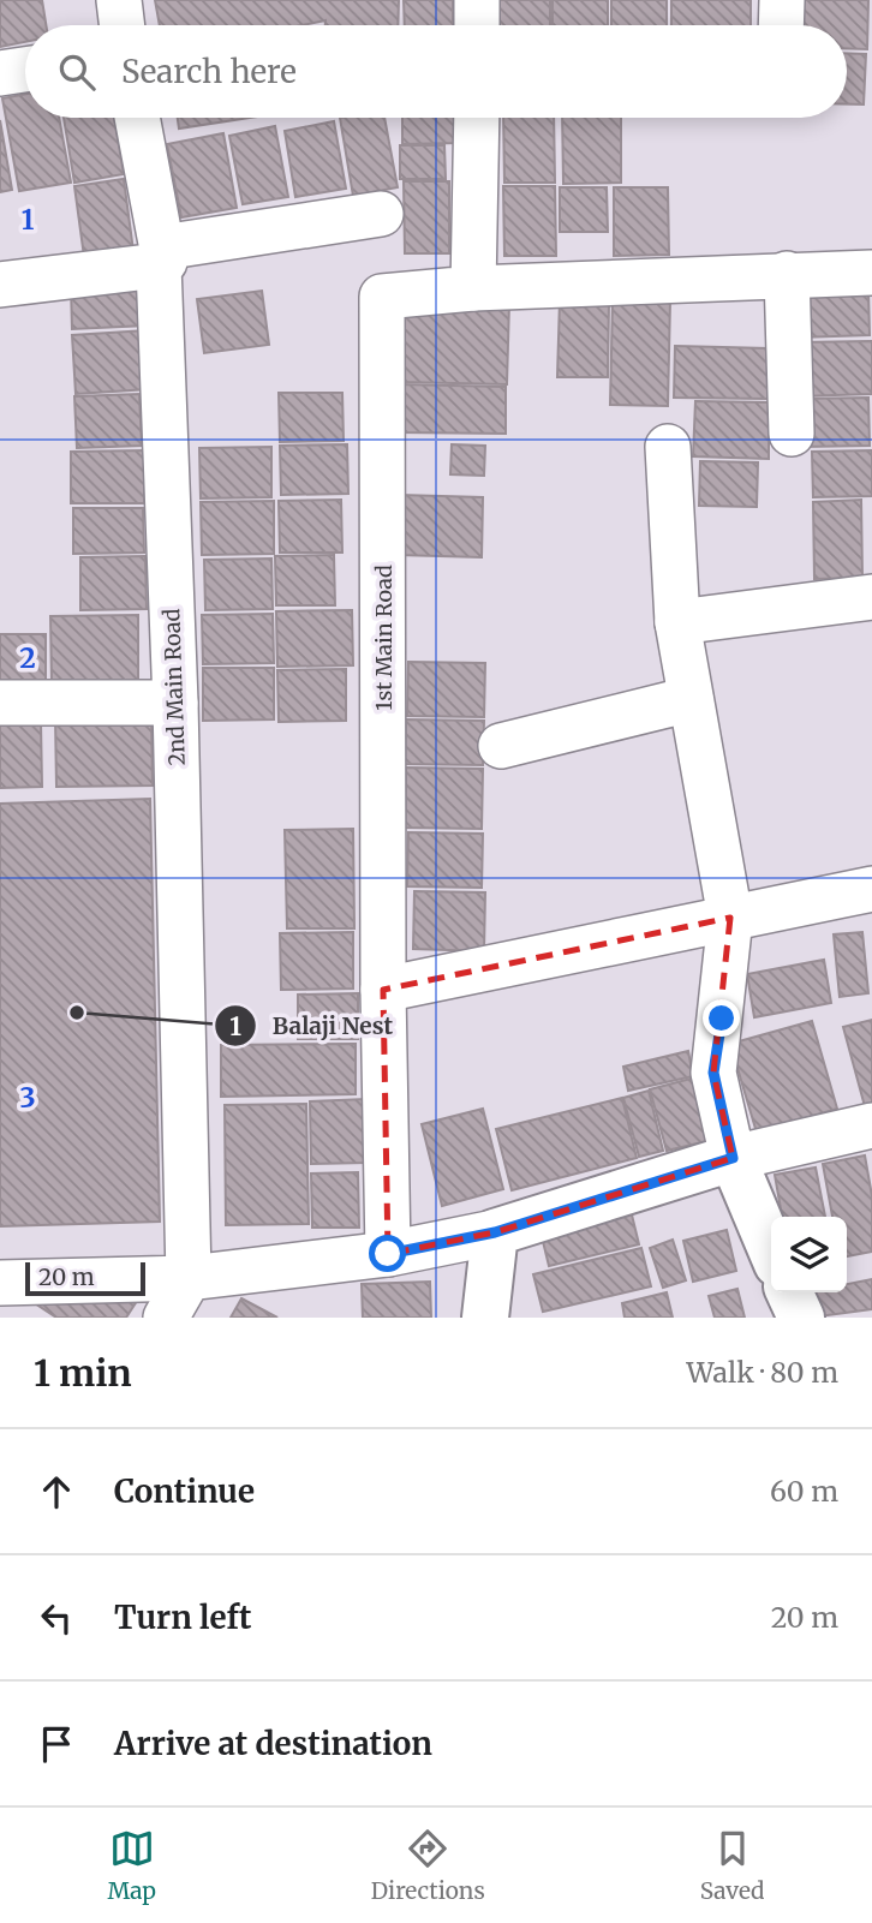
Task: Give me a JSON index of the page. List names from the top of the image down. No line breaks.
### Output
{"streets":{"street":["1st Main Road","2nd Main Road"]},"places":["Balaji Nest"],"scale_bar":"20 m","page":{"search":"Search here","scale":"20 m","heading":["1 min","Walk · 80 m"],"list":[["Continue","60 m"],["Turn left","20 m"],"Arrive at destination"],"nav":["Map","Directions","Saved"]},"grid":{"rows":["1","2","3"]}}
